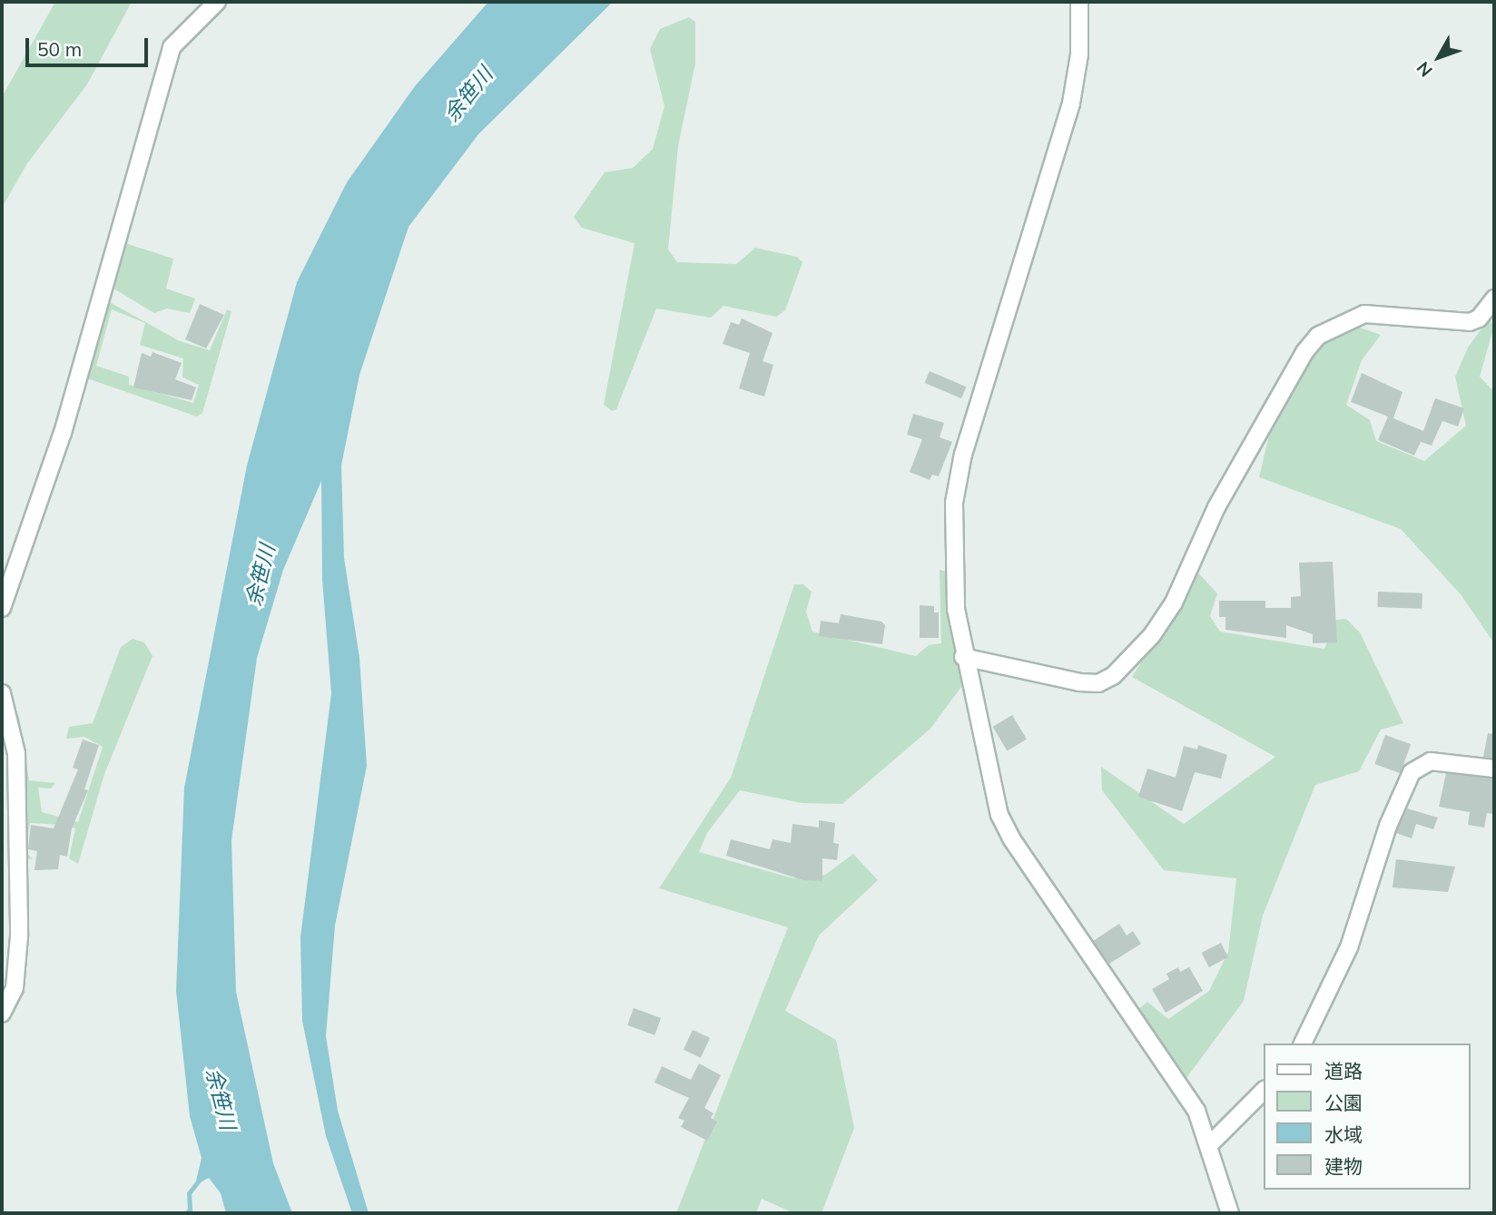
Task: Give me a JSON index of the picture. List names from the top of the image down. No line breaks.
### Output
{"water":["余笹川"],"legend":["道路","公園","水域","建物"],"scale_bar":"50 m","north":"bottom left"}
